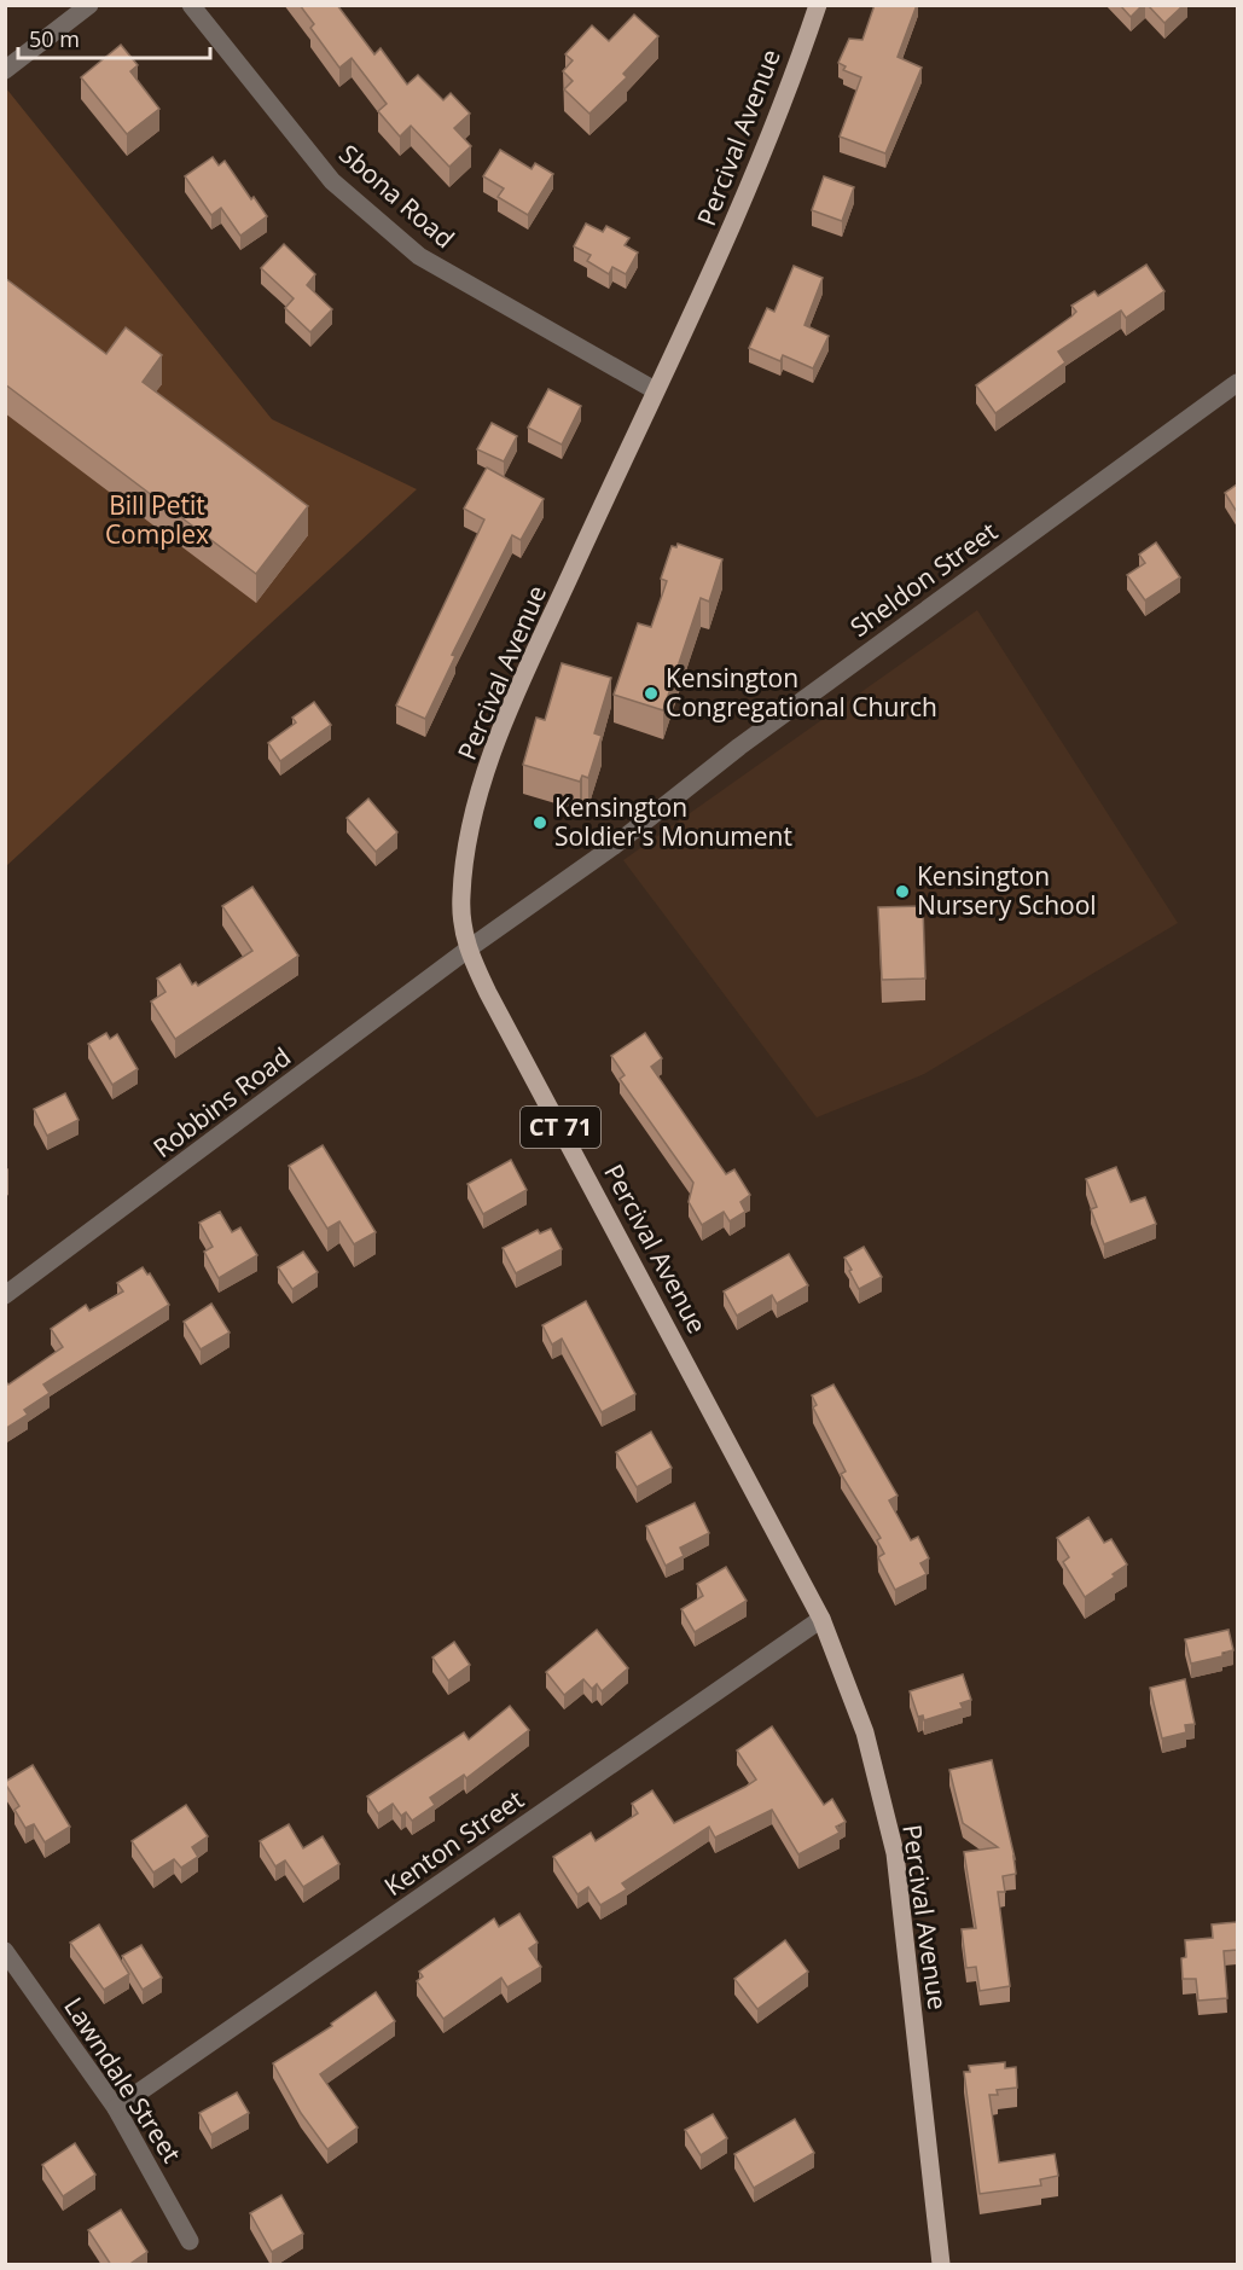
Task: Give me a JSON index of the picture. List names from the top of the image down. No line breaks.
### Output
{"streets":{"main road":["Percival Avenue","CT 71"],"street":["Sbona Road","Sheldon Street","Robbins Road","Kenton Street","Lawndale Street"]},"crossings":[["Percival Avenue","Sbona Road"],["Percival Avenue","Sheldon Street"],["Percival Avenue","Robbins Road"],["Percival Avenue","Kenton Street"],["Sheldon Street","Robbins Road"],["Kenton Street","Lawndale Street"]],"parks":["Bill Petit Complex"],"places":["Kensington Congregational Church","Kensington Soldier's Monument","Kensington Nursery School"],"scale_bar":"50 m"}
